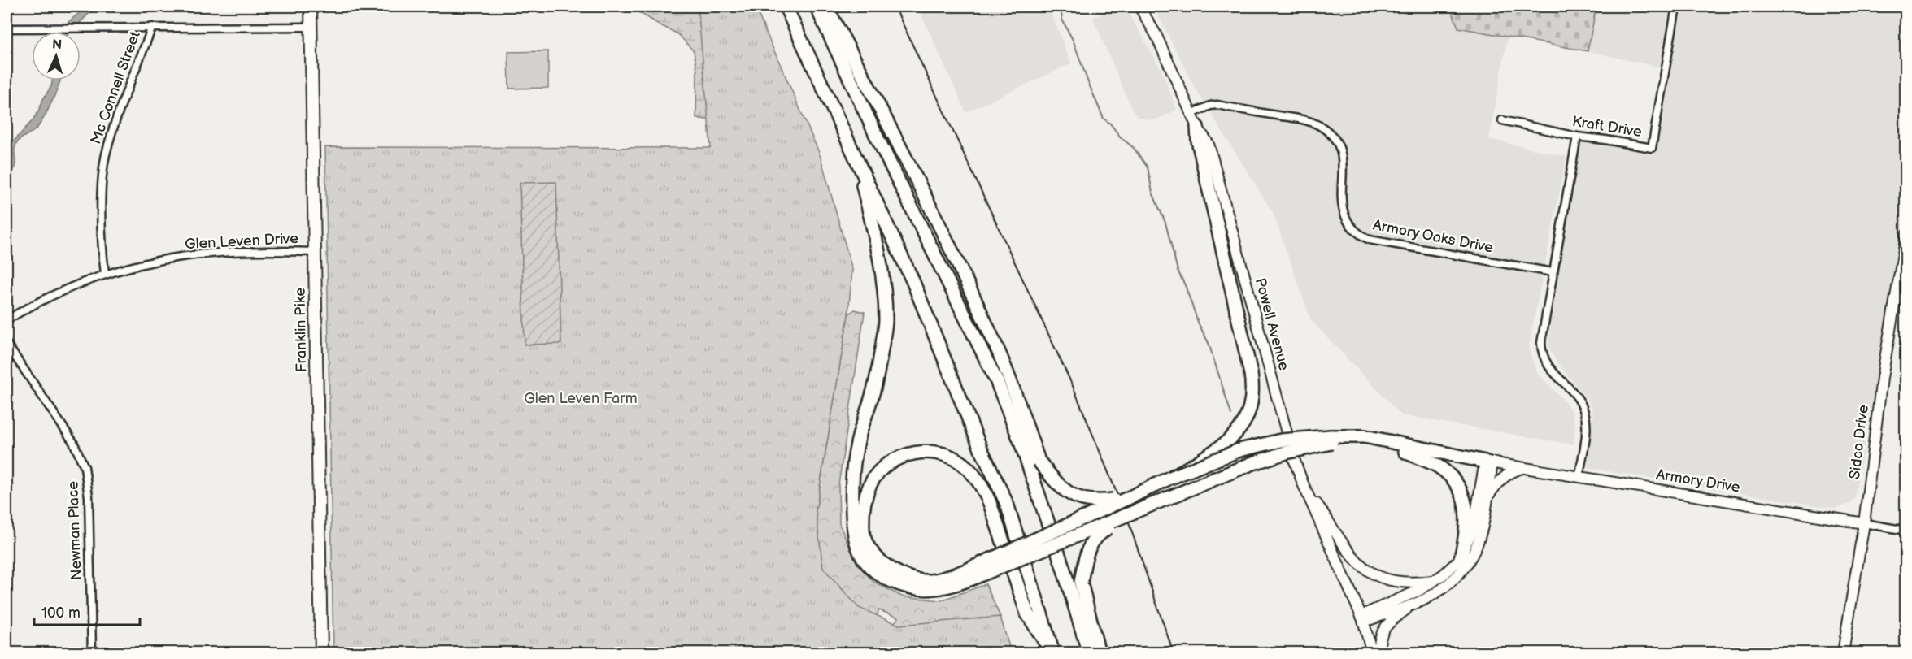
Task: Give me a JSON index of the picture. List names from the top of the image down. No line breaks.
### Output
{"streets":{"main road":["Powell Avenue","Franklin Pike","Sidco Drive","Armory Drive"],"street":["Mc Connell Street","Kraft Drive","Armory Oaks Drive","Glen Leven Drive","Newman Place"]},"crossings":[["Mc Connell Street","Glen Leven Drive"],["Armory Oaks Drive","Powell Avenue"],["Glen Leven Drive","Franklin Pike"],["Sidco Drive","Armory Drive"]],"parks":["Glen Leven Farm"],"scale_bar":"100 m","north":"top"}
